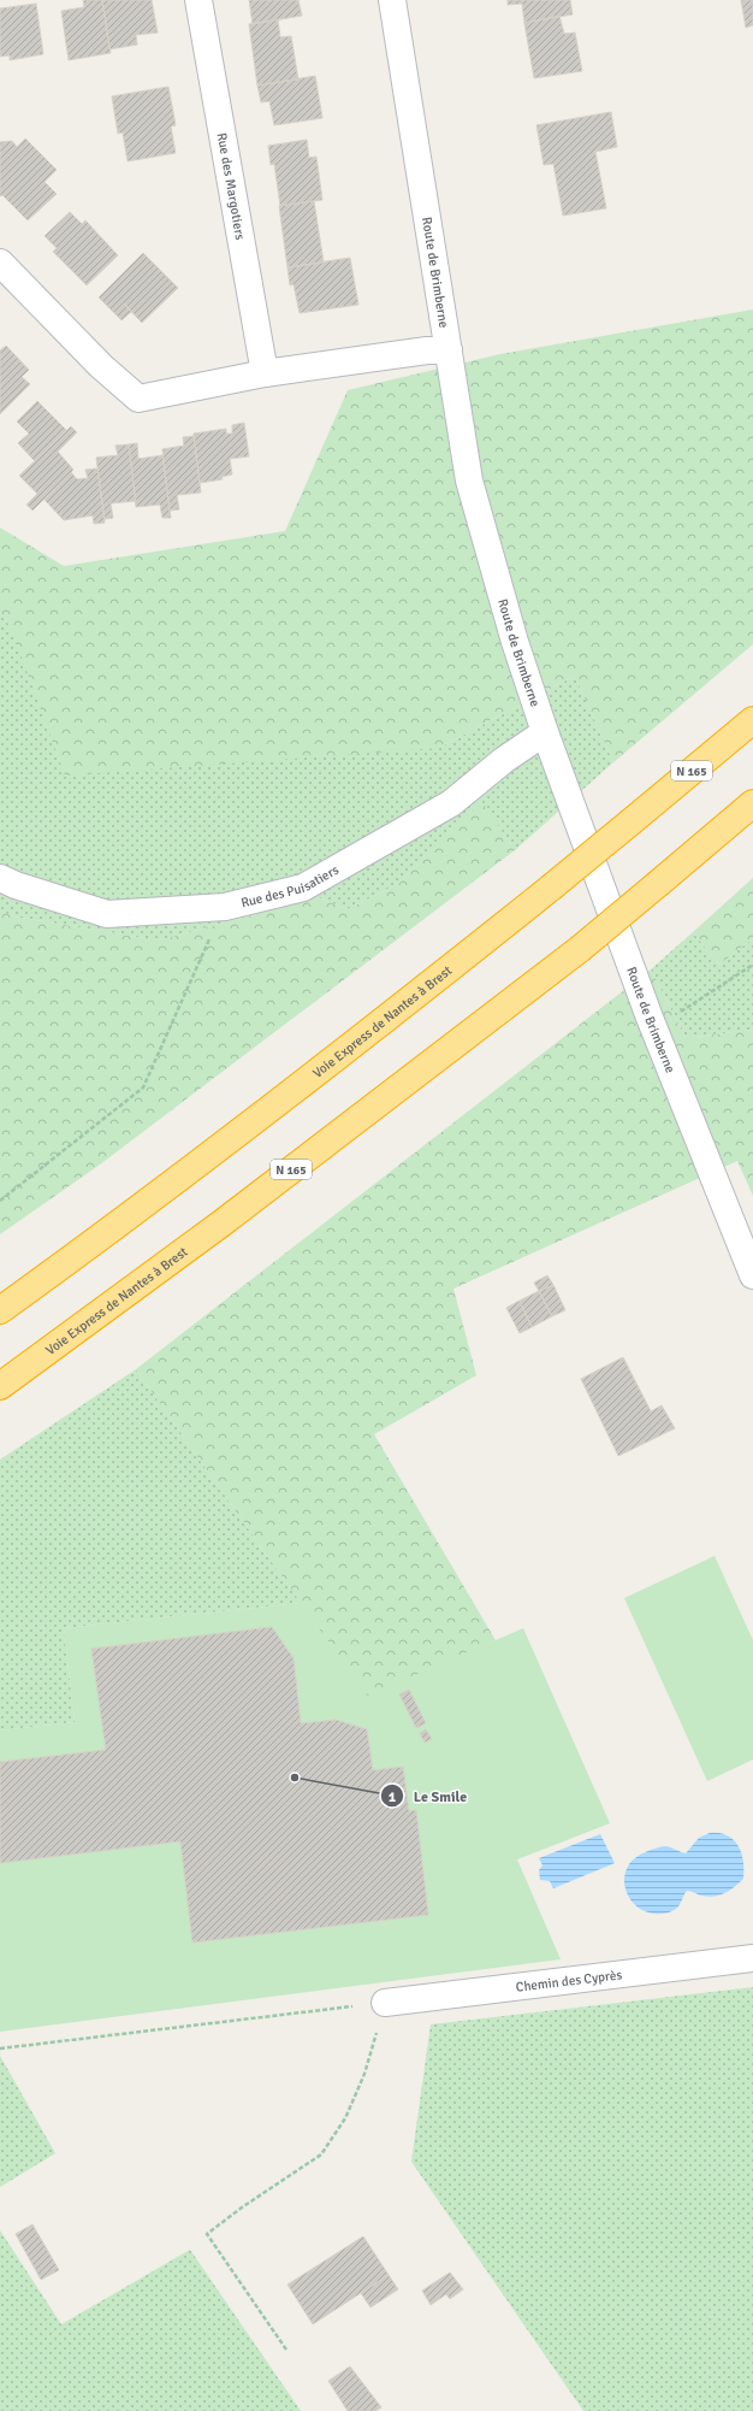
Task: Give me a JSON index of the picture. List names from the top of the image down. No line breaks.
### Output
{"streets":{"highway":["N 165","Voie Express de Nantes à Brest"],"street":["Rue des Margotiers","Route de Brimberne","Rue des Puisatiers","Chemin des Cyprès"]},"crossings":[["Route de Brimberne","Rue des Puisatiers"]],"places":["Le Smile"]}
